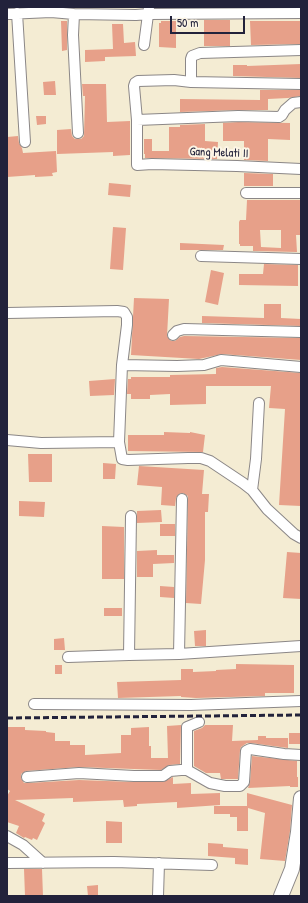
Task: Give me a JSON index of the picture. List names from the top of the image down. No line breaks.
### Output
{"streets":{"street":["Gang Melati II"]},"scale_bar":"50 m"}
